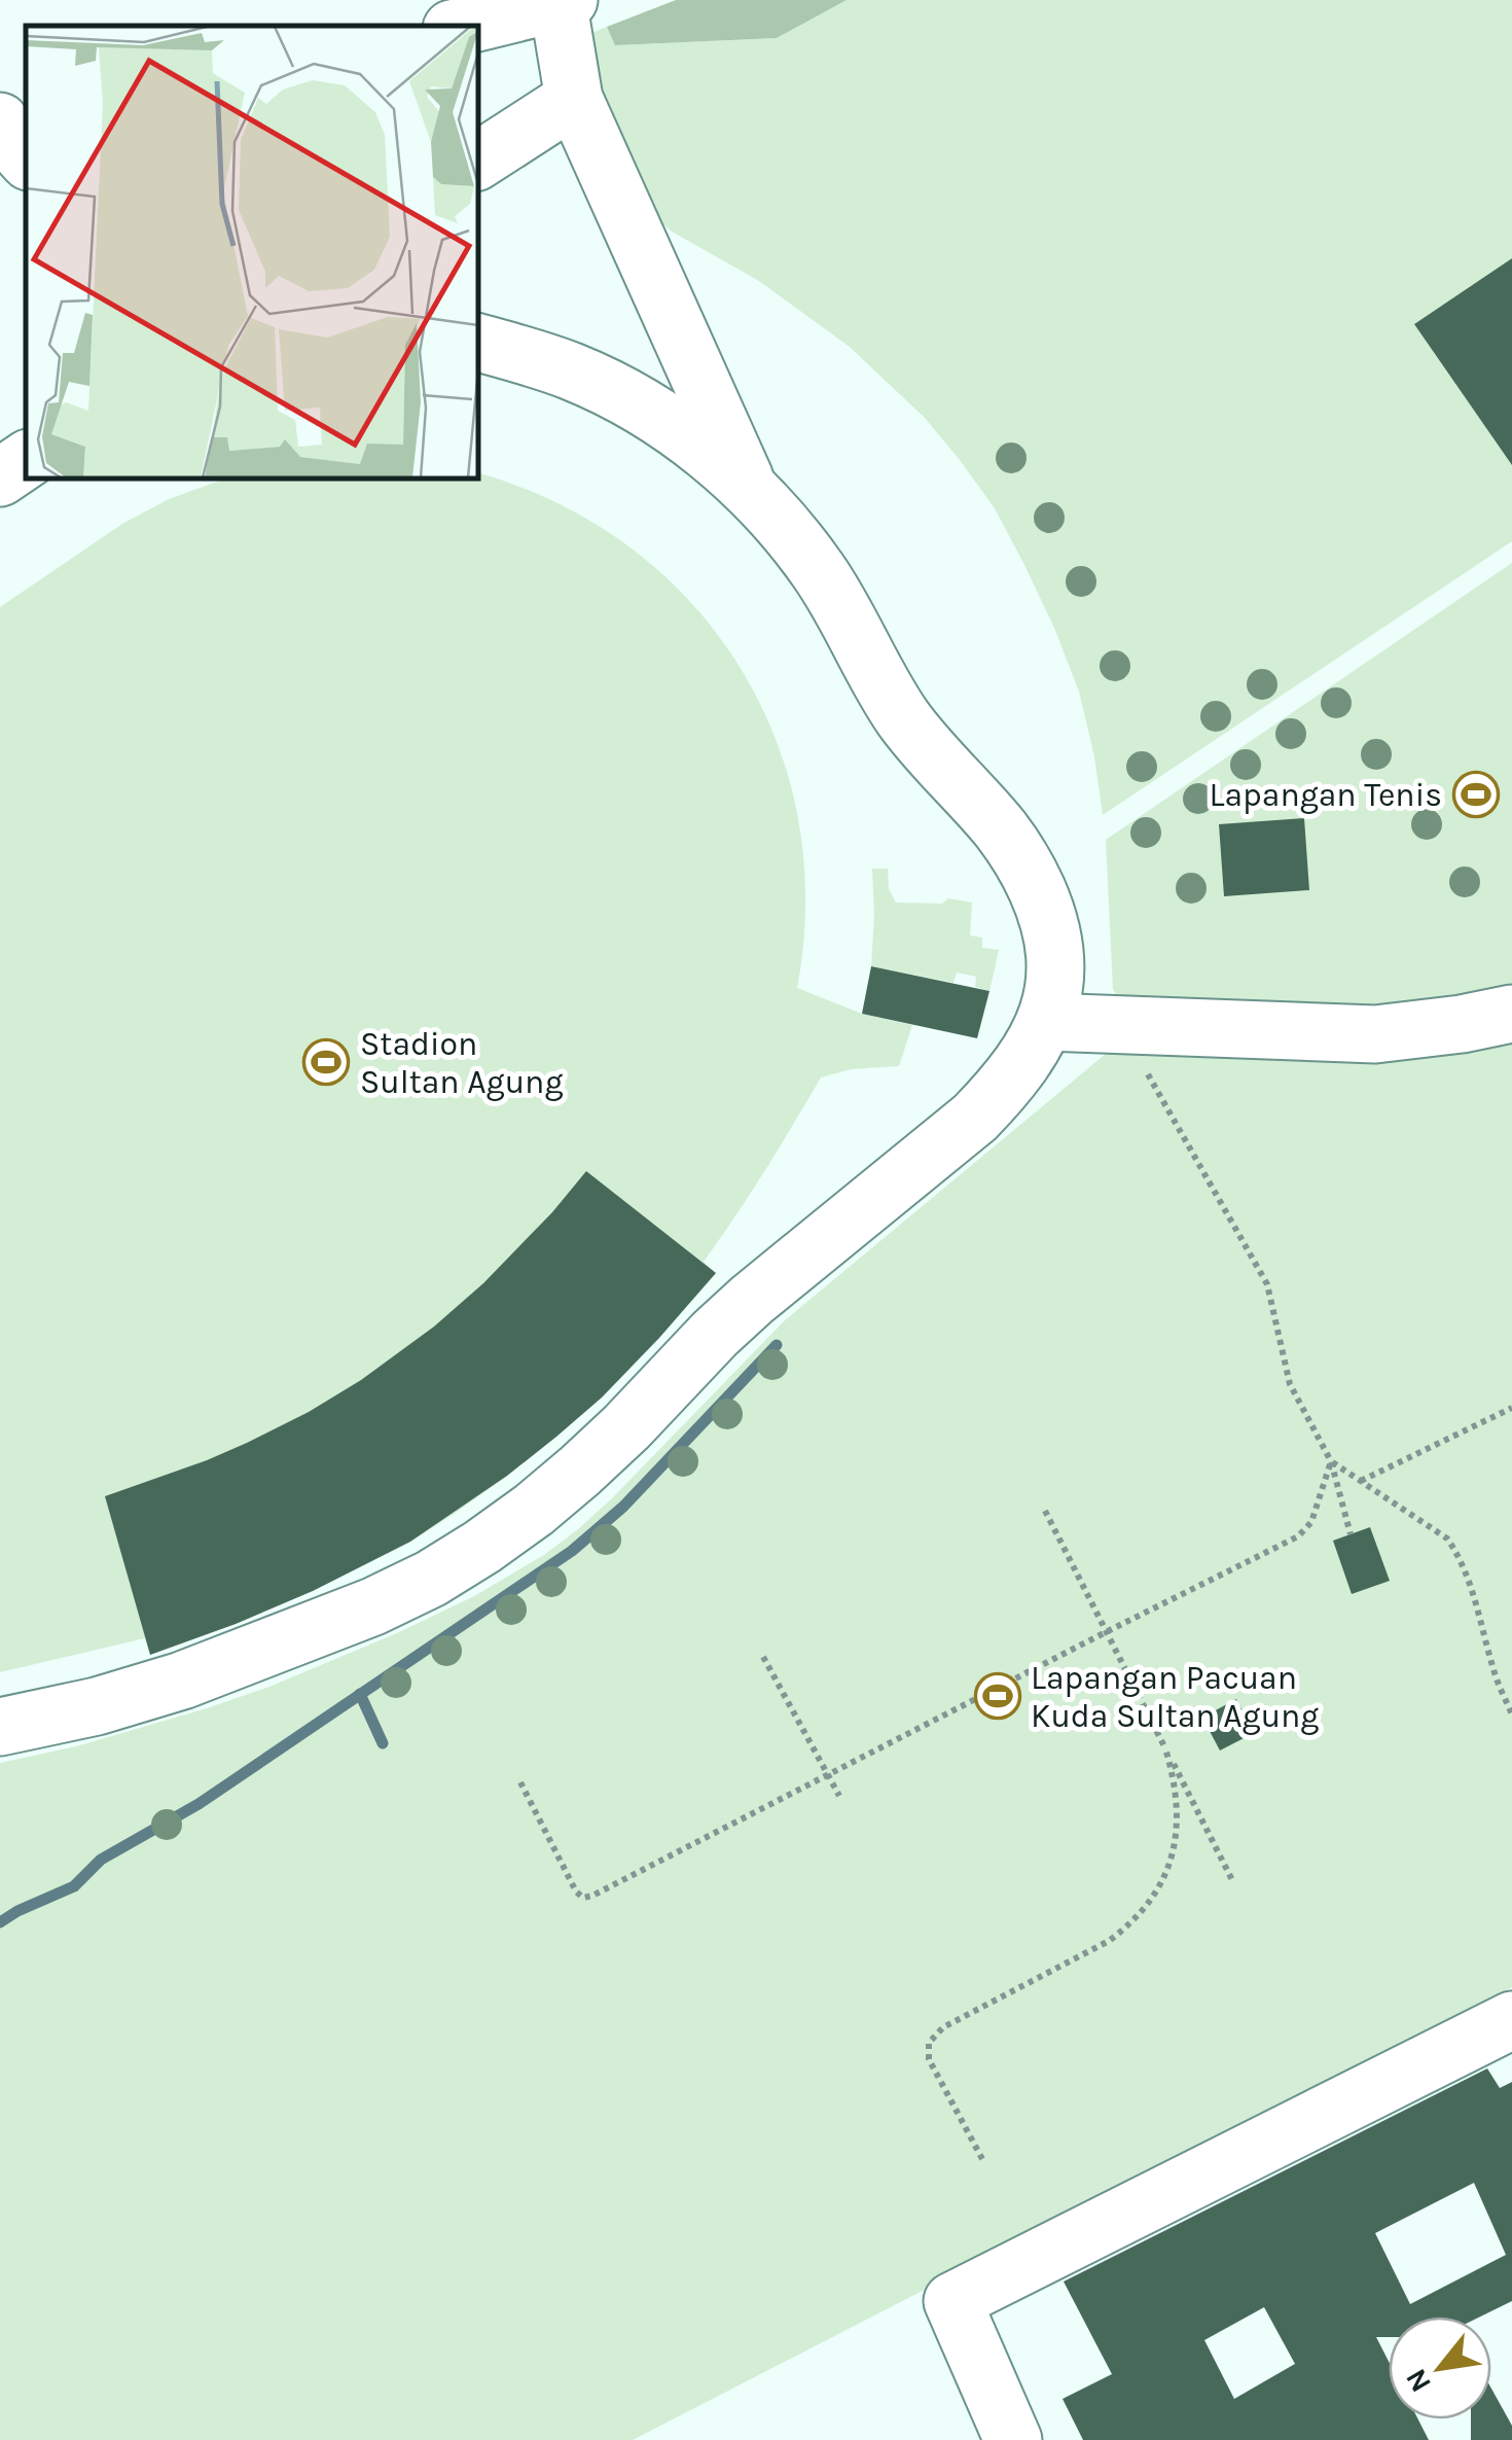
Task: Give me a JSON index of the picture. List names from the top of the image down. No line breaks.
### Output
{"places":{"sports":["Lapangan Tenis","Stadion Sultan Agung","Lapangan Pacuan Kuda Sultan Agung"]},"north":"bottom left"}
